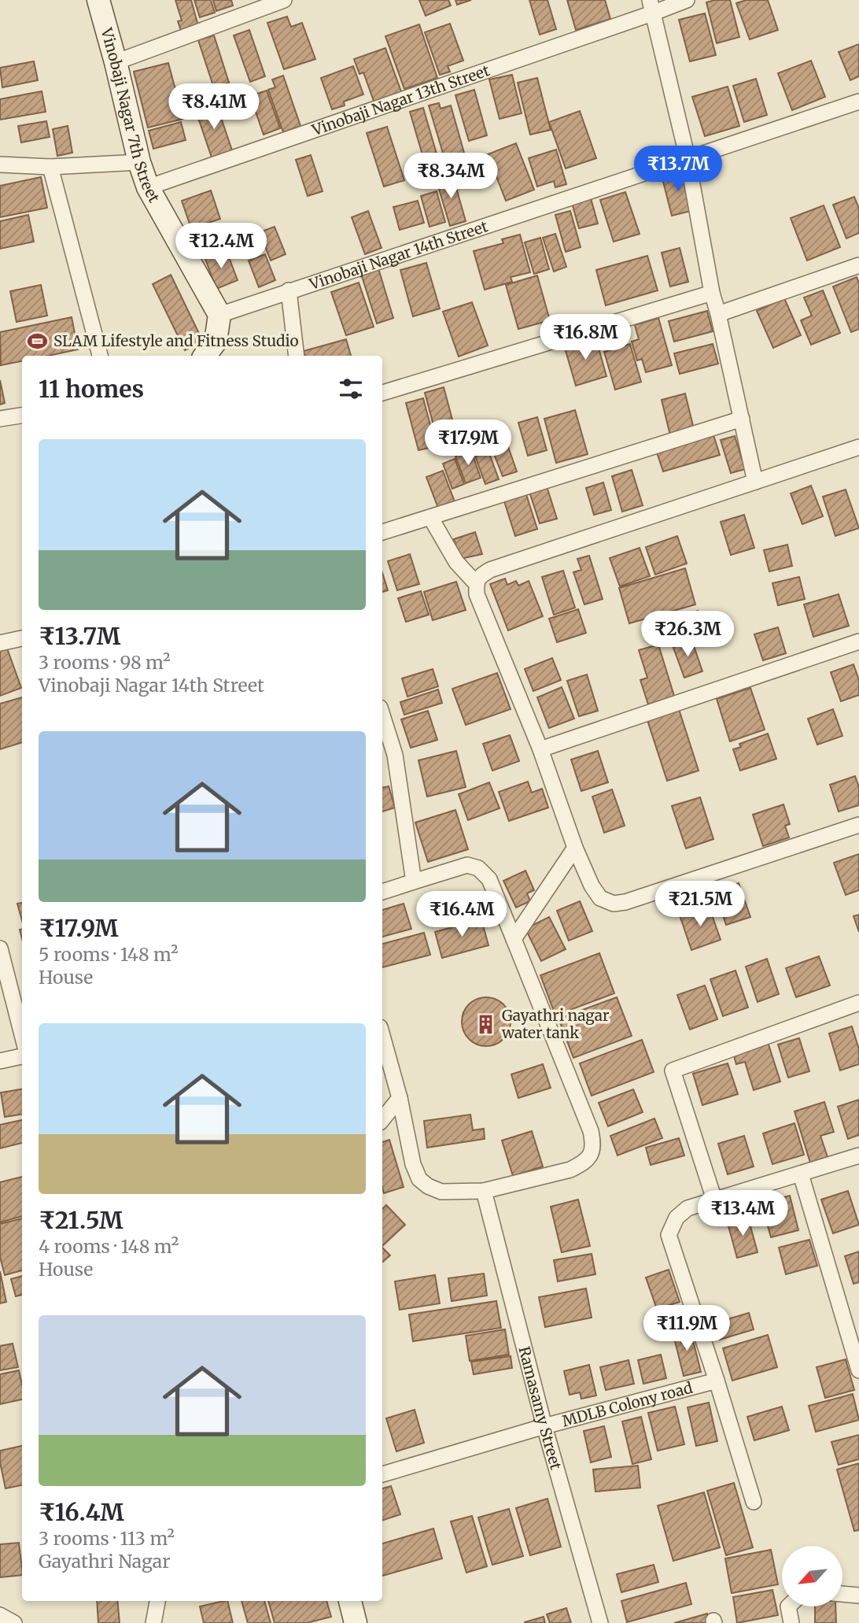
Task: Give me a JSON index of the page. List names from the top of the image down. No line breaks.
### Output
{"streets":{"street":["Vinobaji Nagar 13th Street","Vinobaji Nagar 7th Street","Vinobaji Nagar 14th Street","MDLB Colony road","Ramasamy Street"]},"crossings":[["Vinobaji Nagar 13th Street","Vinobaji Nagar 7th Street"],["Vinobaji Nagar 7th Street","Vinobaji Nagar 14th Street"],["MDLB Colony road","Ramasamy Street"]],"places":{"sports":["SLAM Lifestyle and Fitness Studio"],"building":["Gayathri nagar water tank"]},"north":"bottom left","page":{"price":["₹8.41M","₹13.7M","₹8.34M","₹12.4M","₹16.8M","₹17.9M","₹26.3M","₹21.5M","₹16.4M","₹13.4M","₹11.9M"],"heading":"11 homes","list":[{"name":"₹13.7M","note":"3 rooms · 98 m² · Vinobaji Nagar 14th Street"},{"name":"₹17.9M","note":"5 rooms · 148 m² · House"},{"name":"₹21.5M","note":"4 rooms · 148 m² · House"},{"name":"₹16.4M","note":"3 rooms · 113 m² · Gayathri Nagar"}]}}
